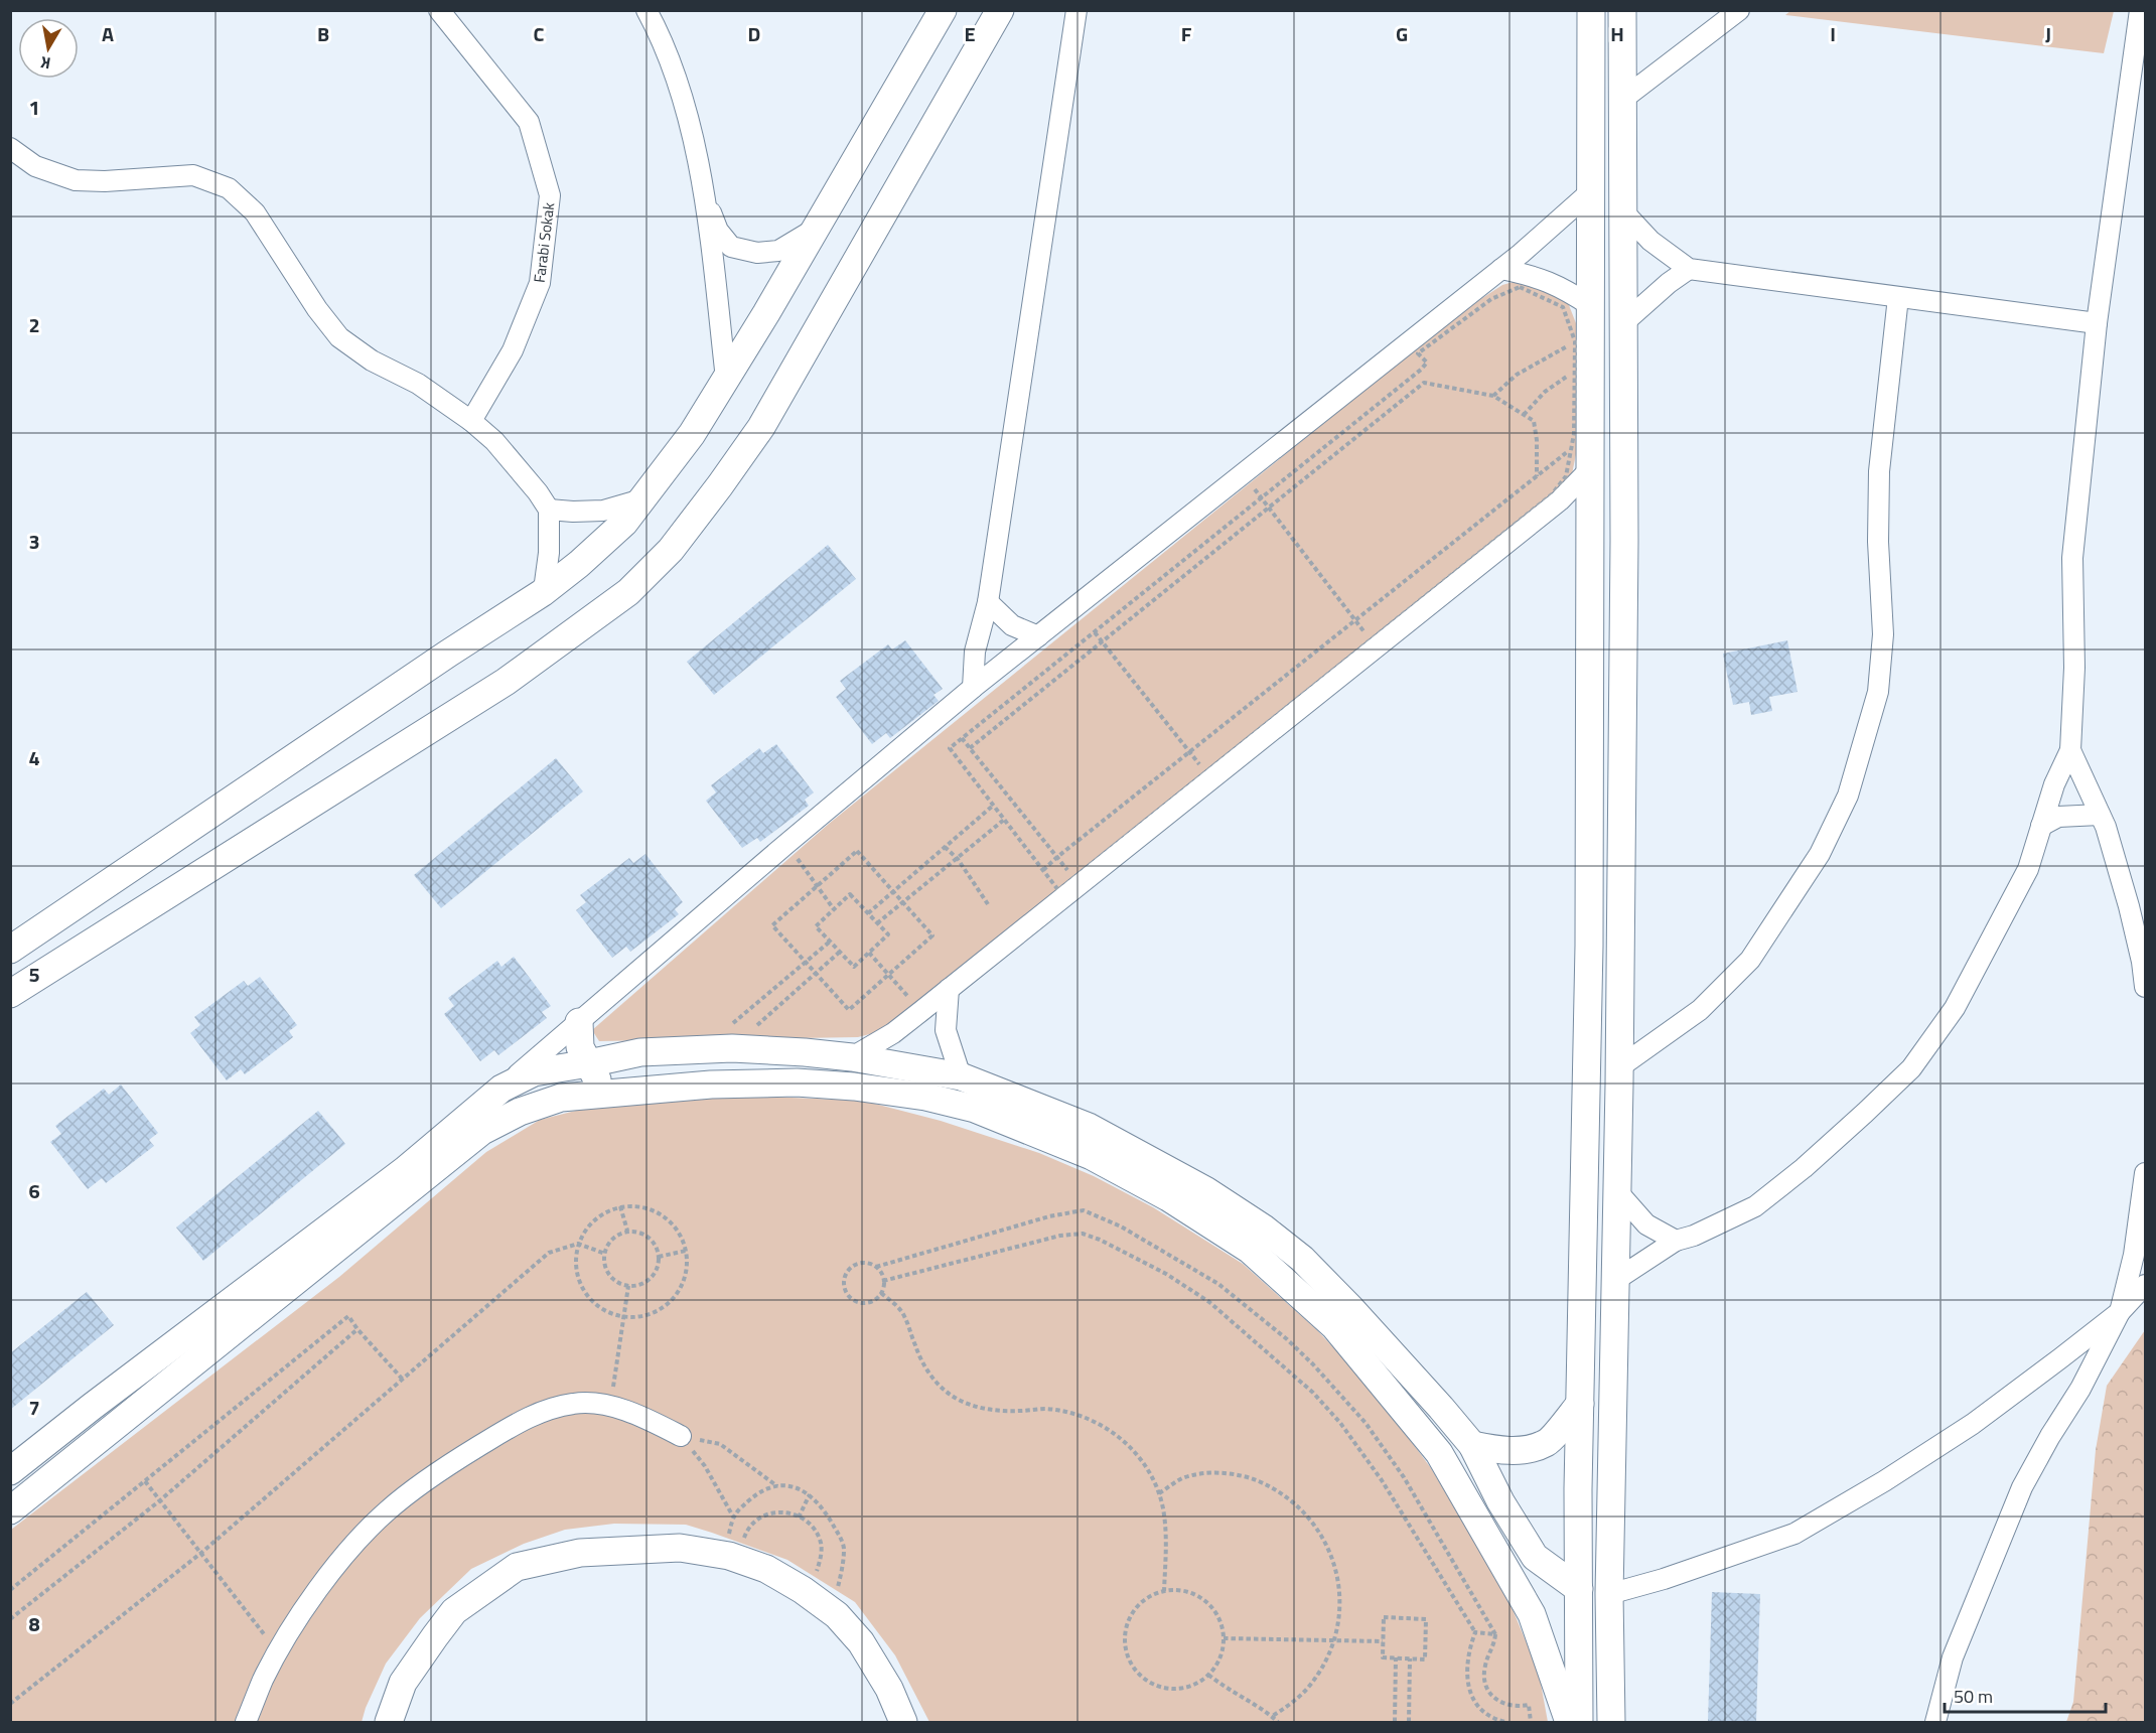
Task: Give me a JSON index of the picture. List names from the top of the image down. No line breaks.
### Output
{"streets":{"street":["Farabi Sokak"]},"scale_bar":"50 m","north":"bottom","grid":{"columns":["A","B","C","D","E","F","G","H","I","J"],"rows":["1","2","3","4","5","6","7","8"]}}
